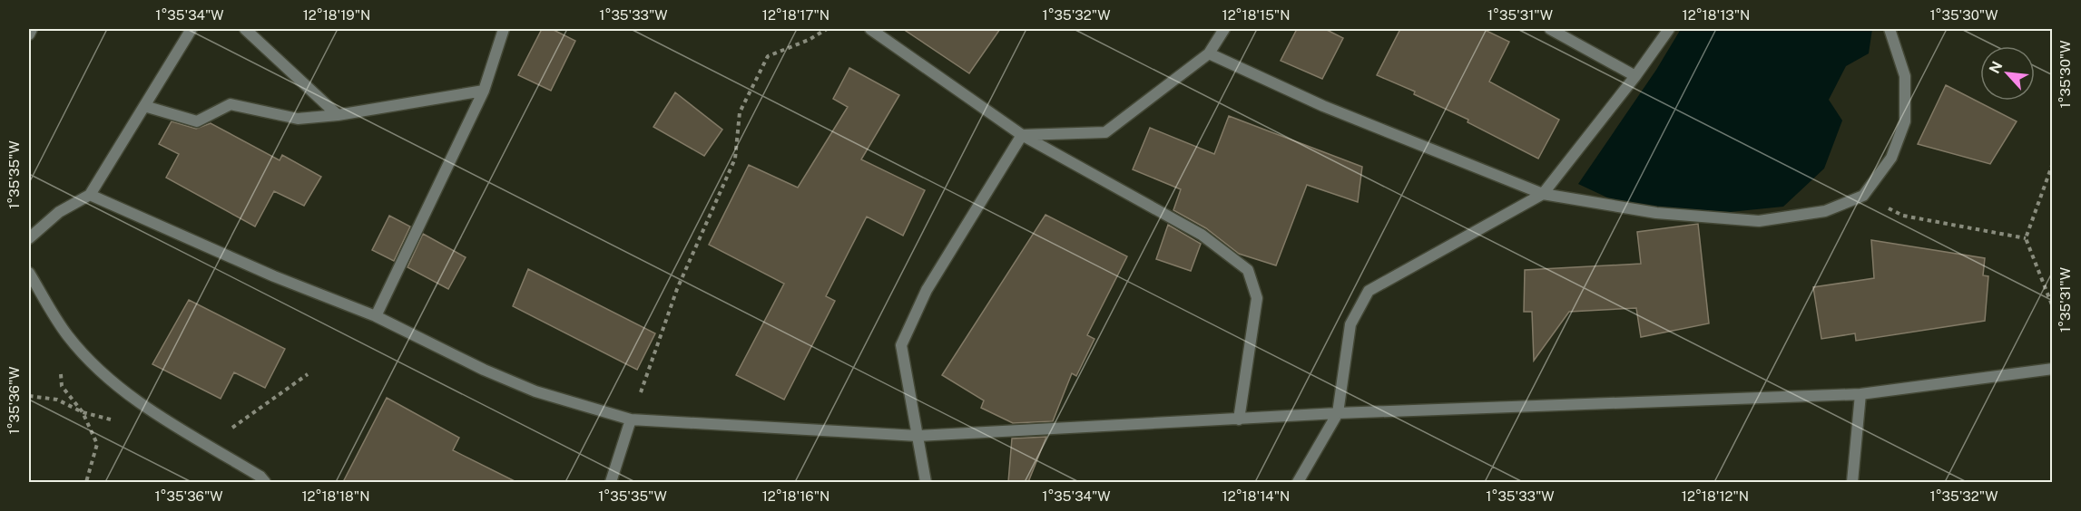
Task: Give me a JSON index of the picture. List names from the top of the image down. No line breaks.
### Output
{"north":"top left","coordinates":["1°35'34\"W","12°18'19\"N","1°35'33\"W","12°18'17\"N","1°35'32\"W","12°18'15\"N","1°35'31\"W","12°18'13\"N","1°35'30\"W","1°35'35\"W","1°35'36\"W","12°18'18\"N","12°18'16\"N","12°18'14\"N","12°18'12\"N"]}
